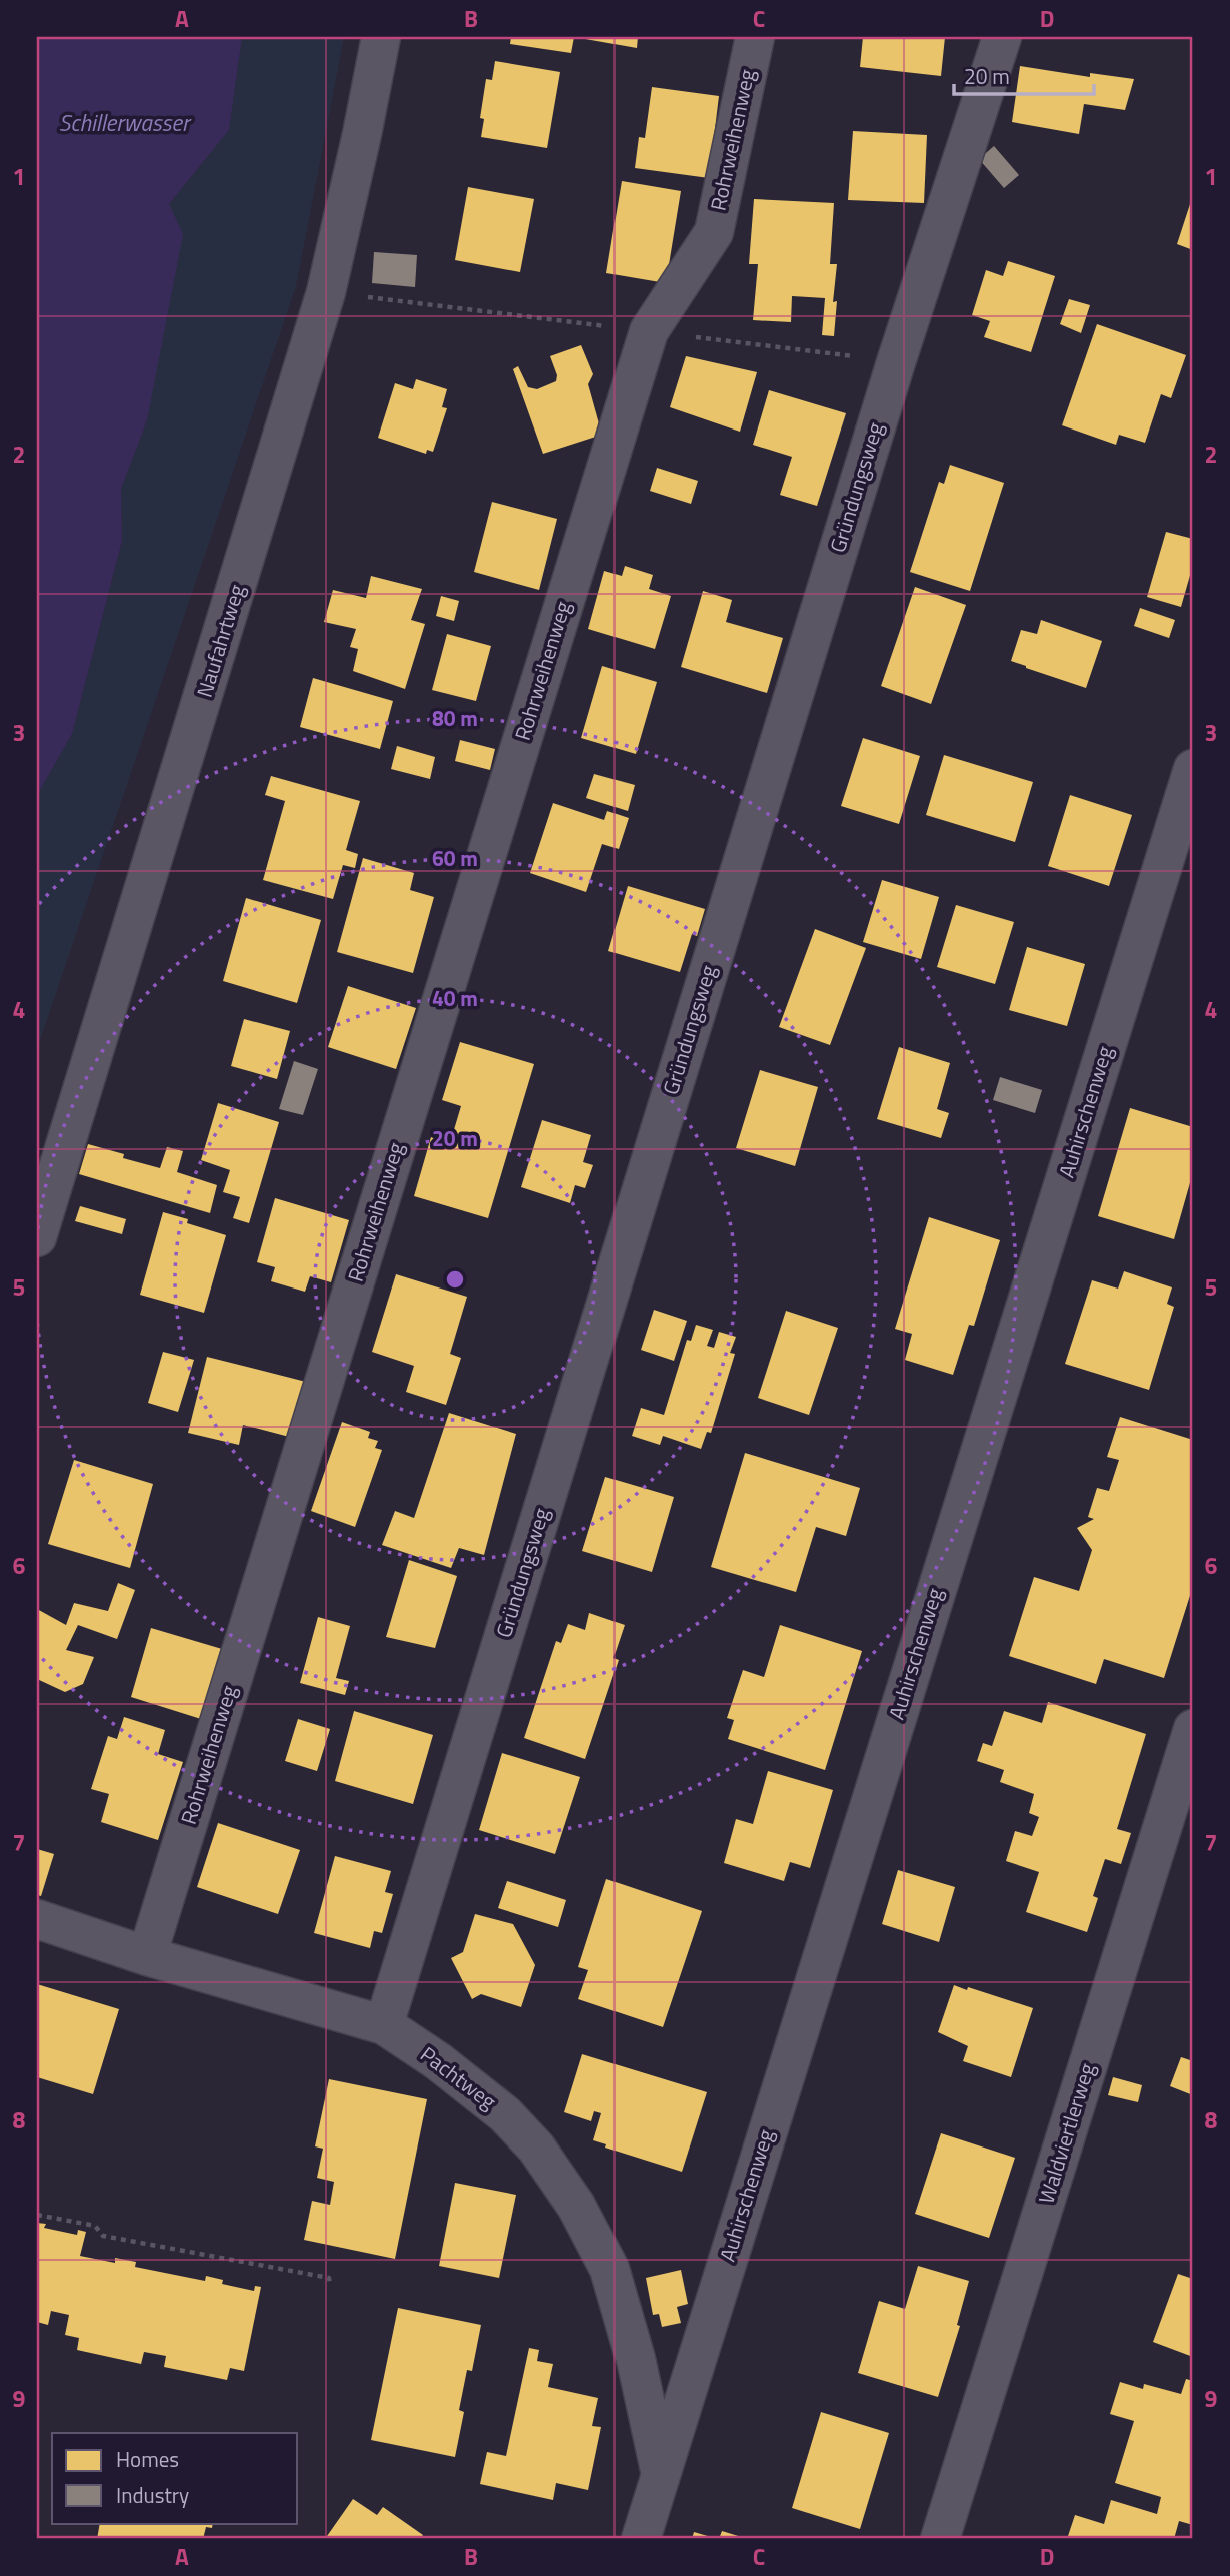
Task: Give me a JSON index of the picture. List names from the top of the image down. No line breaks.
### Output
{"streets":{"street":["Rohrweihenweg","Gründungsweg","Naufahrtweg","Auhirschenweg","Pachtweg","Waldviertlerweg"]},"crossings":[["Rohrweihenweg","Pachtweg"],["Gründungsweg","Pachtweg"],["Auhirschenweg","Pachtweg"]],"water":["Schillerwasser"],"legend":["Homes","Industry"],"scale_bar":"20 m","grid":{"columns":["A","B","C","D"],"rows":["1","2","3","4","5","6","7","8","9"]},"rings":["80 m","60 m","40 m","20 m"]}
